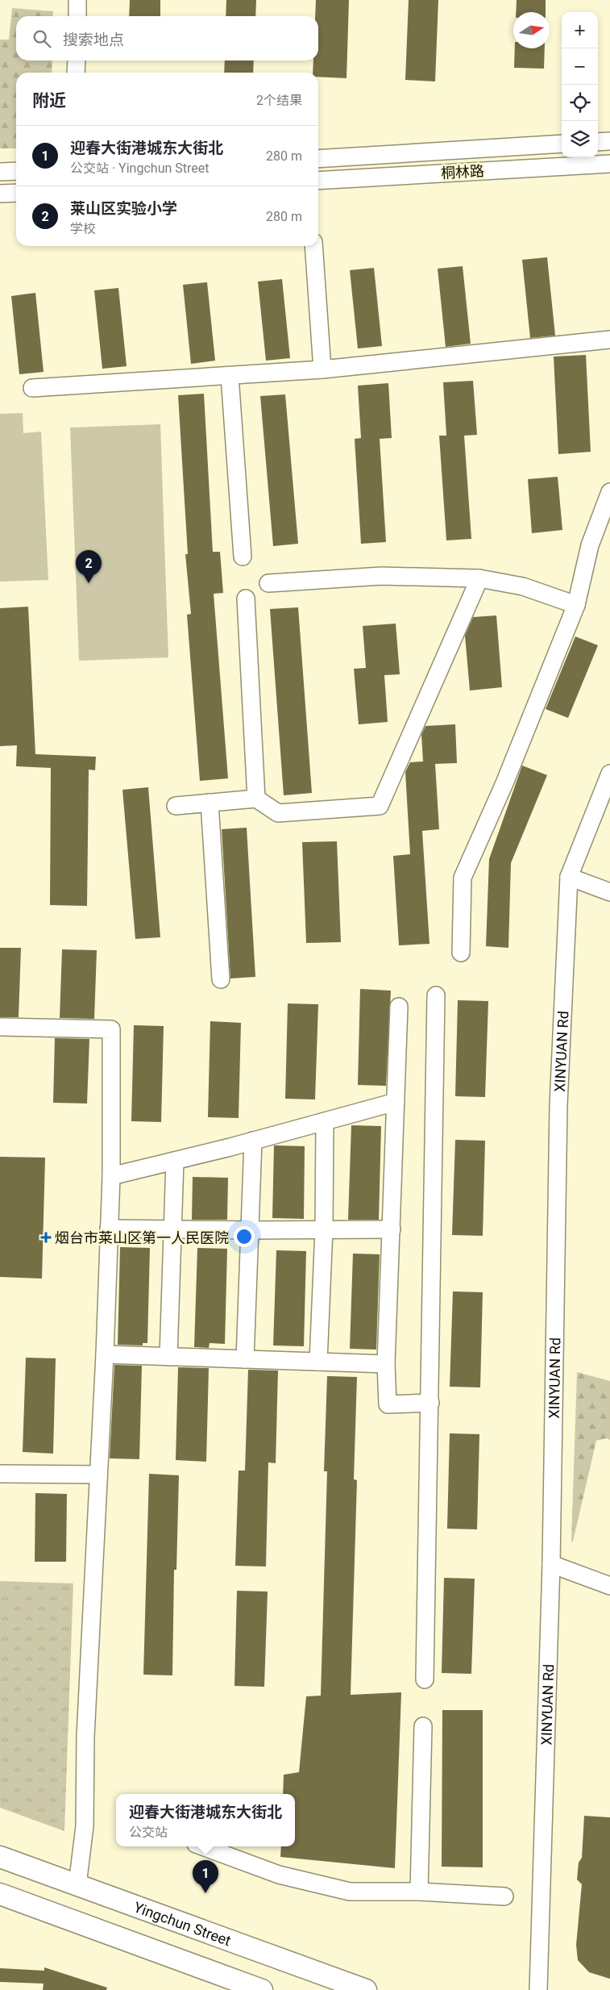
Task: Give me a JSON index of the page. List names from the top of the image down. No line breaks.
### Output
{"streets":{"main road":["Yingchun Street"],"street":["桐林路","XINYUAN Rd"]},"places":{"health":["烟台市莱山区第一人民医院"]},"north":"right","page":{"map_buttons":["+","−"],"search":"搜索地点","heading":["附近","2个结果"],"list":[{"mark":"1","name":"迎春大街港城东大街北","note":"公交站 · Yingchun Street","value":"280 m"},{"mark":"2","name":"莱山区实验小学","note":"学校","value":"280 m"}],"pins":["2","1"],"popup":["迎春大街港城东大街北","公交站"]}}
